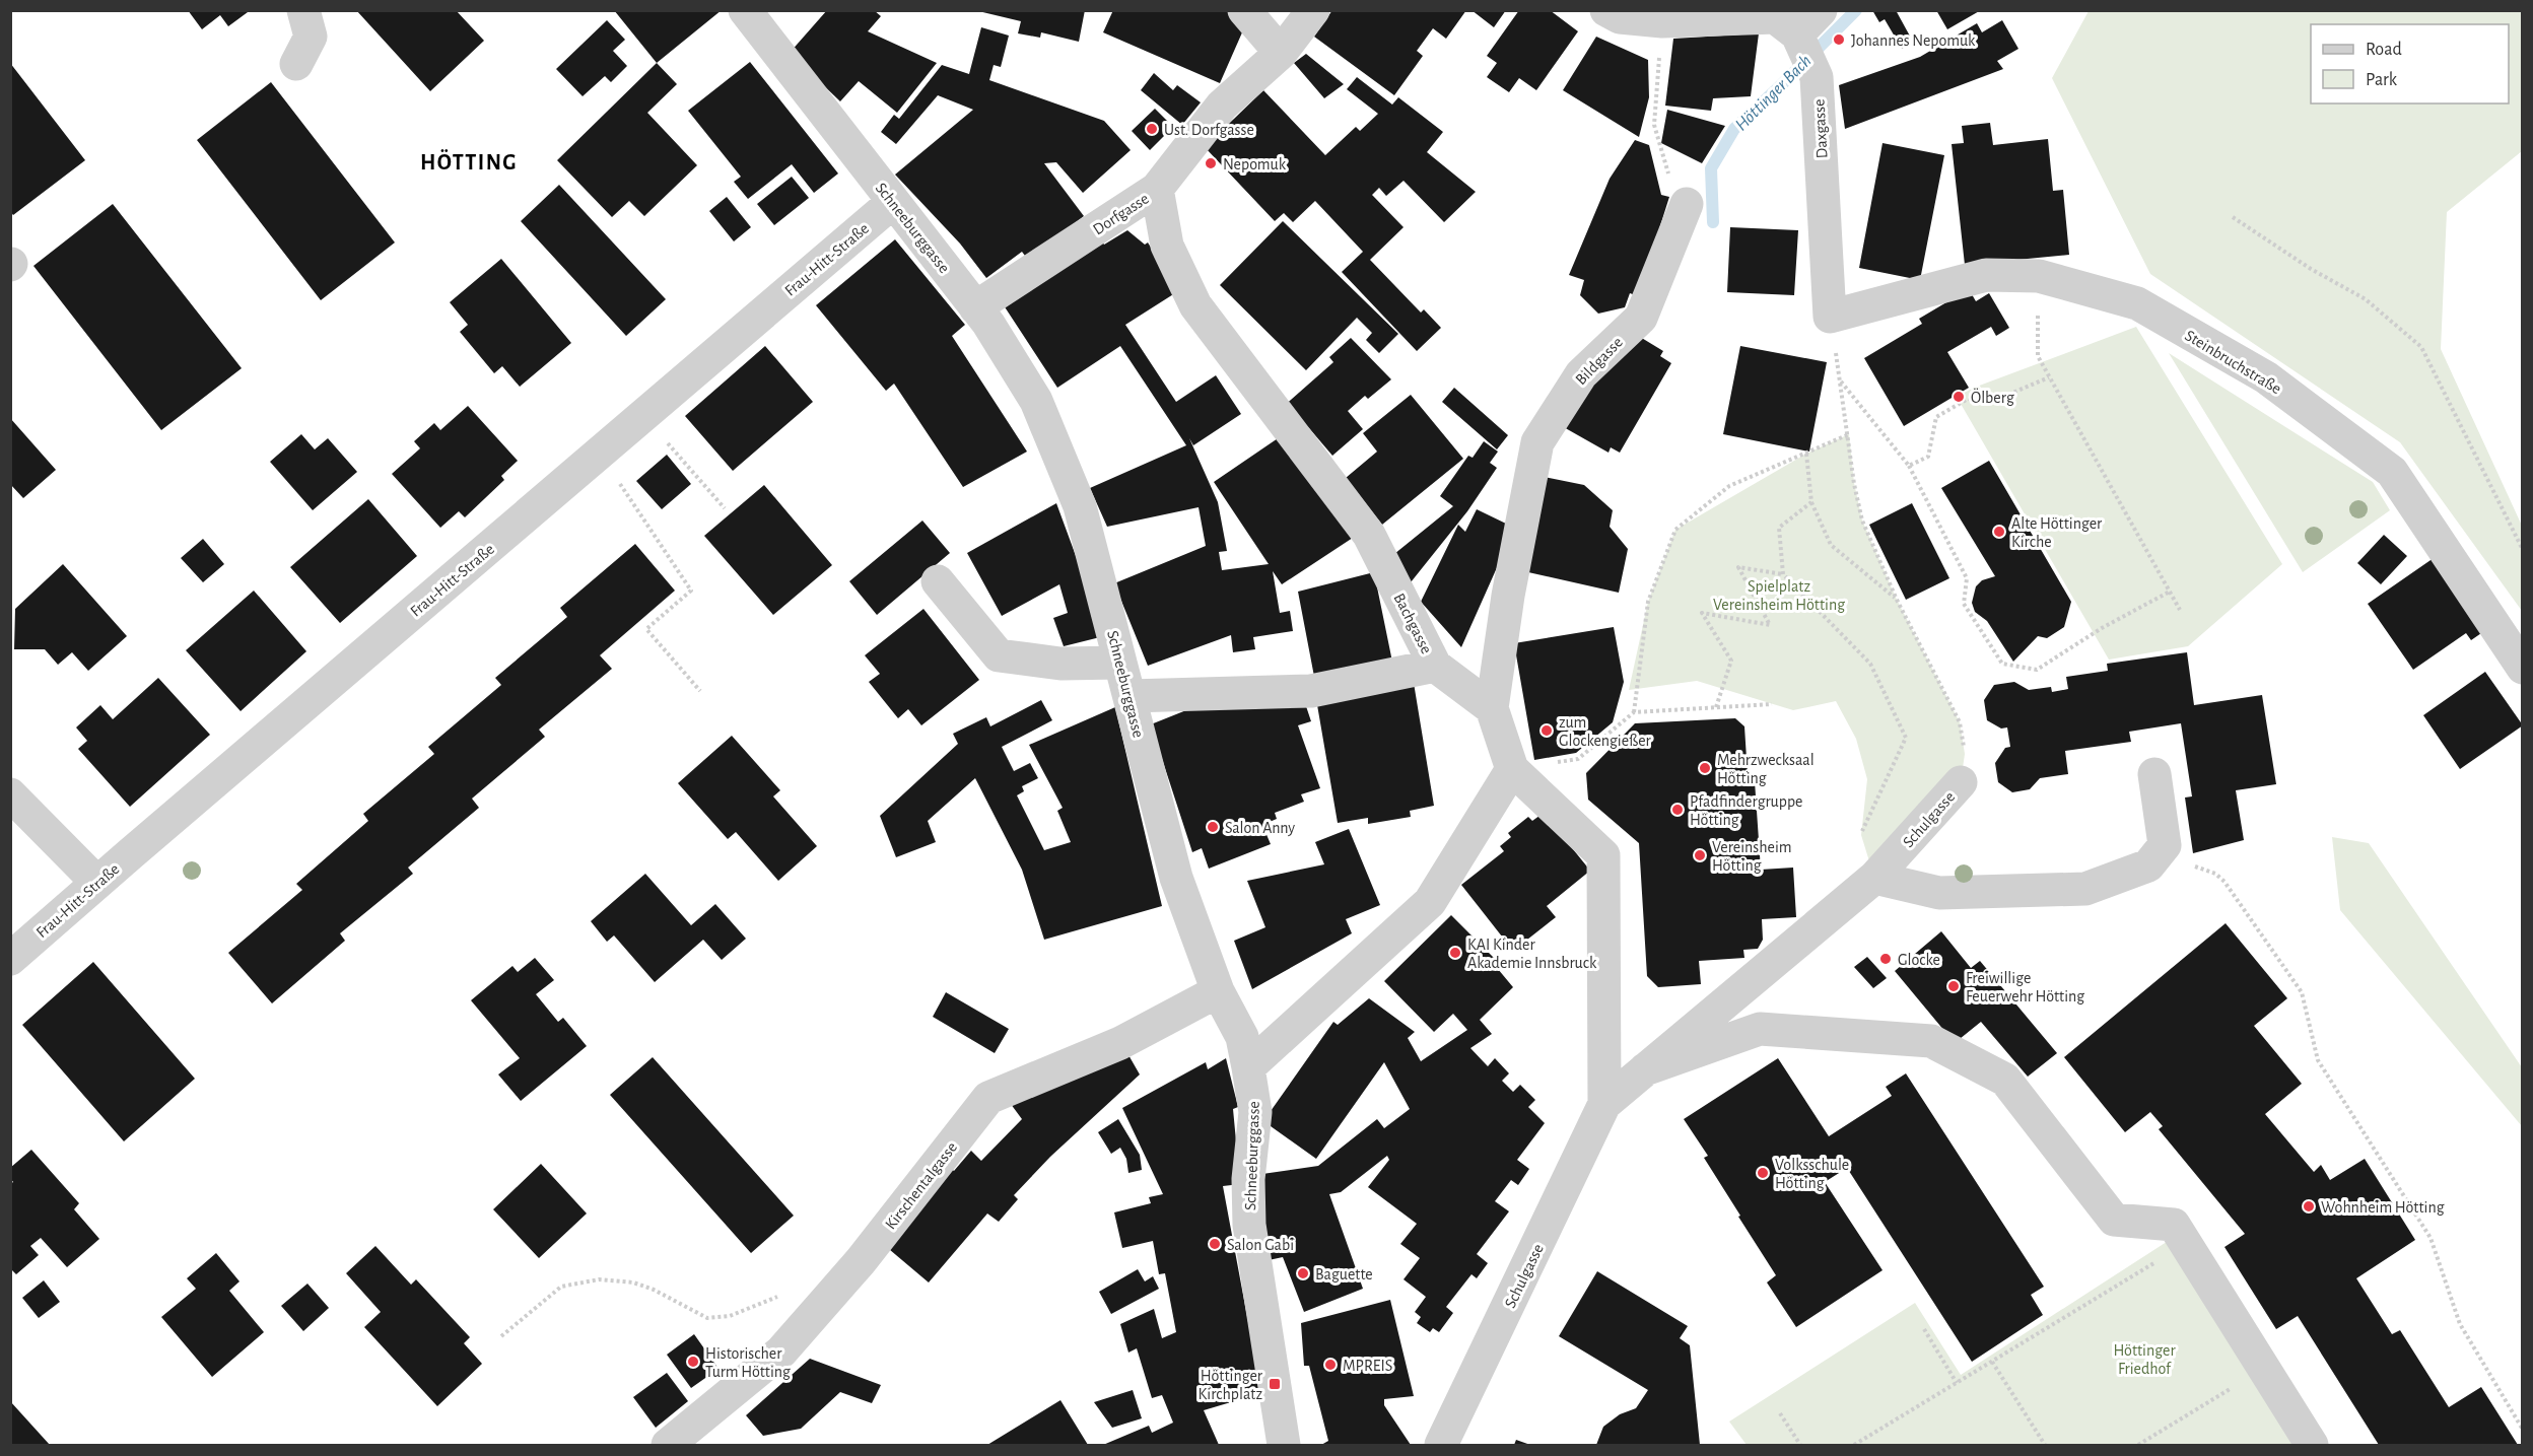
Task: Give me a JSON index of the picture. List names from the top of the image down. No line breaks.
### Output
{"streets":{"street":["Daxgasse","Dorfgasse","Schneeburggasse","Frau-Hitt-Straße","Bildgasse","Steinbruchstraße","Bachgasse","Schulgasse","Kirschentalgasse"]},"crossings":[["Daxgasse","Steinbruchstraße"],["Daxgasse","Schulgasse"],["Dorfgasse","Schneeburggasse"],["Dorfgasse","Bachgasse"],["Schneeburggasse","Frau-Hitt-Straße"],["Schneeburggasse","Kirschentalgasse"],["Bildgasse","Bachgasse"],["Steinbruchstraße","Schulgasse"]],"districts":["HÖTTING"],"water":["Höttinger Bach"],"parks":["Spielplatz Vereinsheim Hötting","Höttinger Friedhof"],"places":{"other":["Johannes Nepomuk","Ust. Dorfgasse","Nepomuk","Ölberg","Alte Höttinger Kirche","zum Glockengießer","Mehrzwecksaal Hötting","Pfadfindergruppe Hötting","Salon Anny","Vereinsheim Hötting","KAI Kinder Akademie Innsbruck","Glocke","Freiwillige Feuerwehr Hötting","Volksschule Hötting","Wohnheim Hötting","Salon Gabi","Baguette","Historischer Turm Hötting","MPREIS"],"transit":["Höttinger Kirchplatz"]},"legend":["Road","Park"]}
